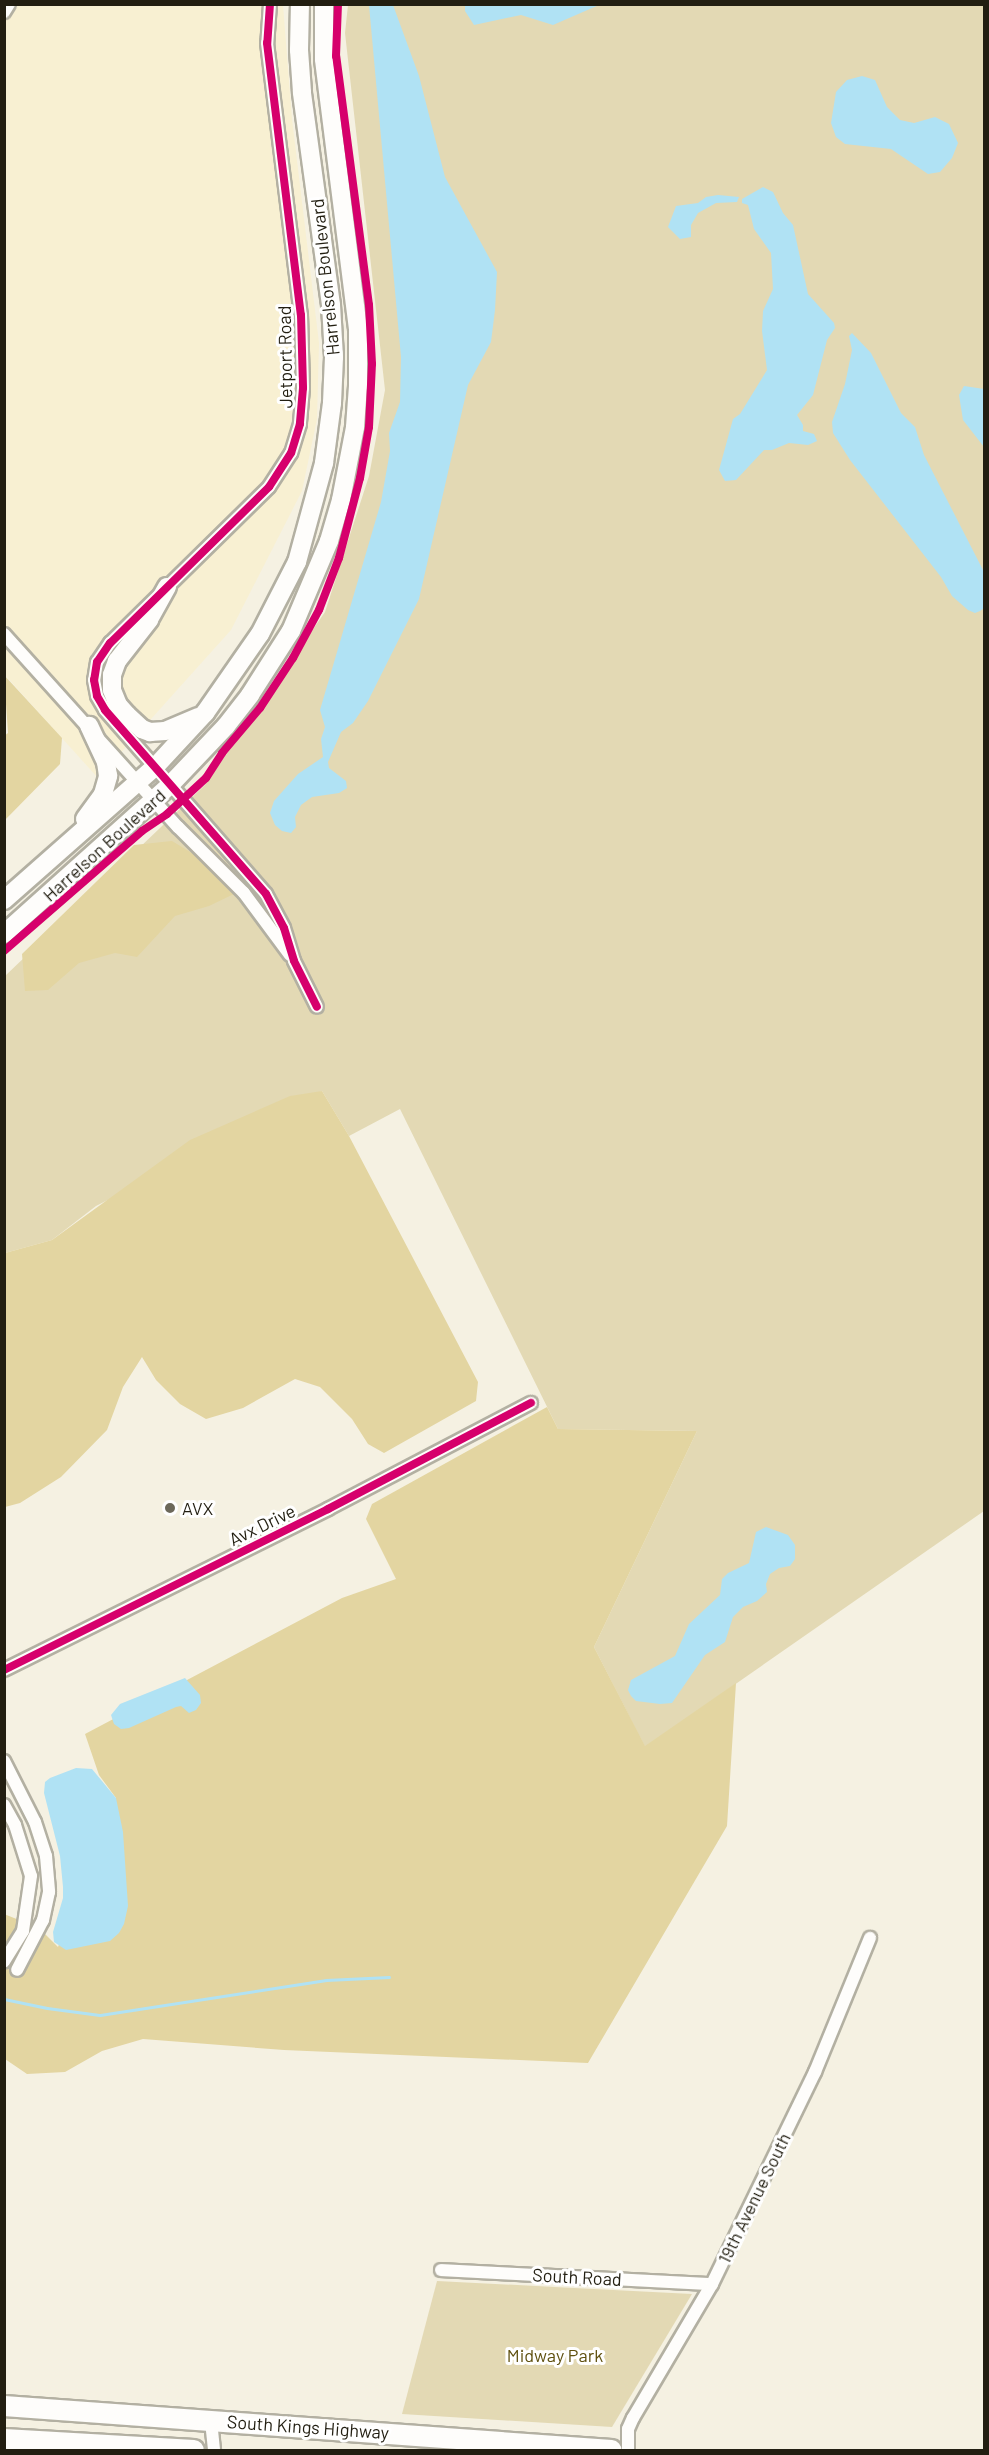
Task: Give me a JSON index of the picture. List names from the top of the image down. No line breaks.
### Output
{"streets":{"main road":["Harrelson Boulevard","South Kings Highway"],"street":["Jetport Road","Avx Drive","19th Avenue South","South Road"]},"crossings":[["Harrelson Boulevard","Jetport Road"],["19th Avenue South","South Road"]],"parks":["Midway Park"],"places":["AVX"]}
